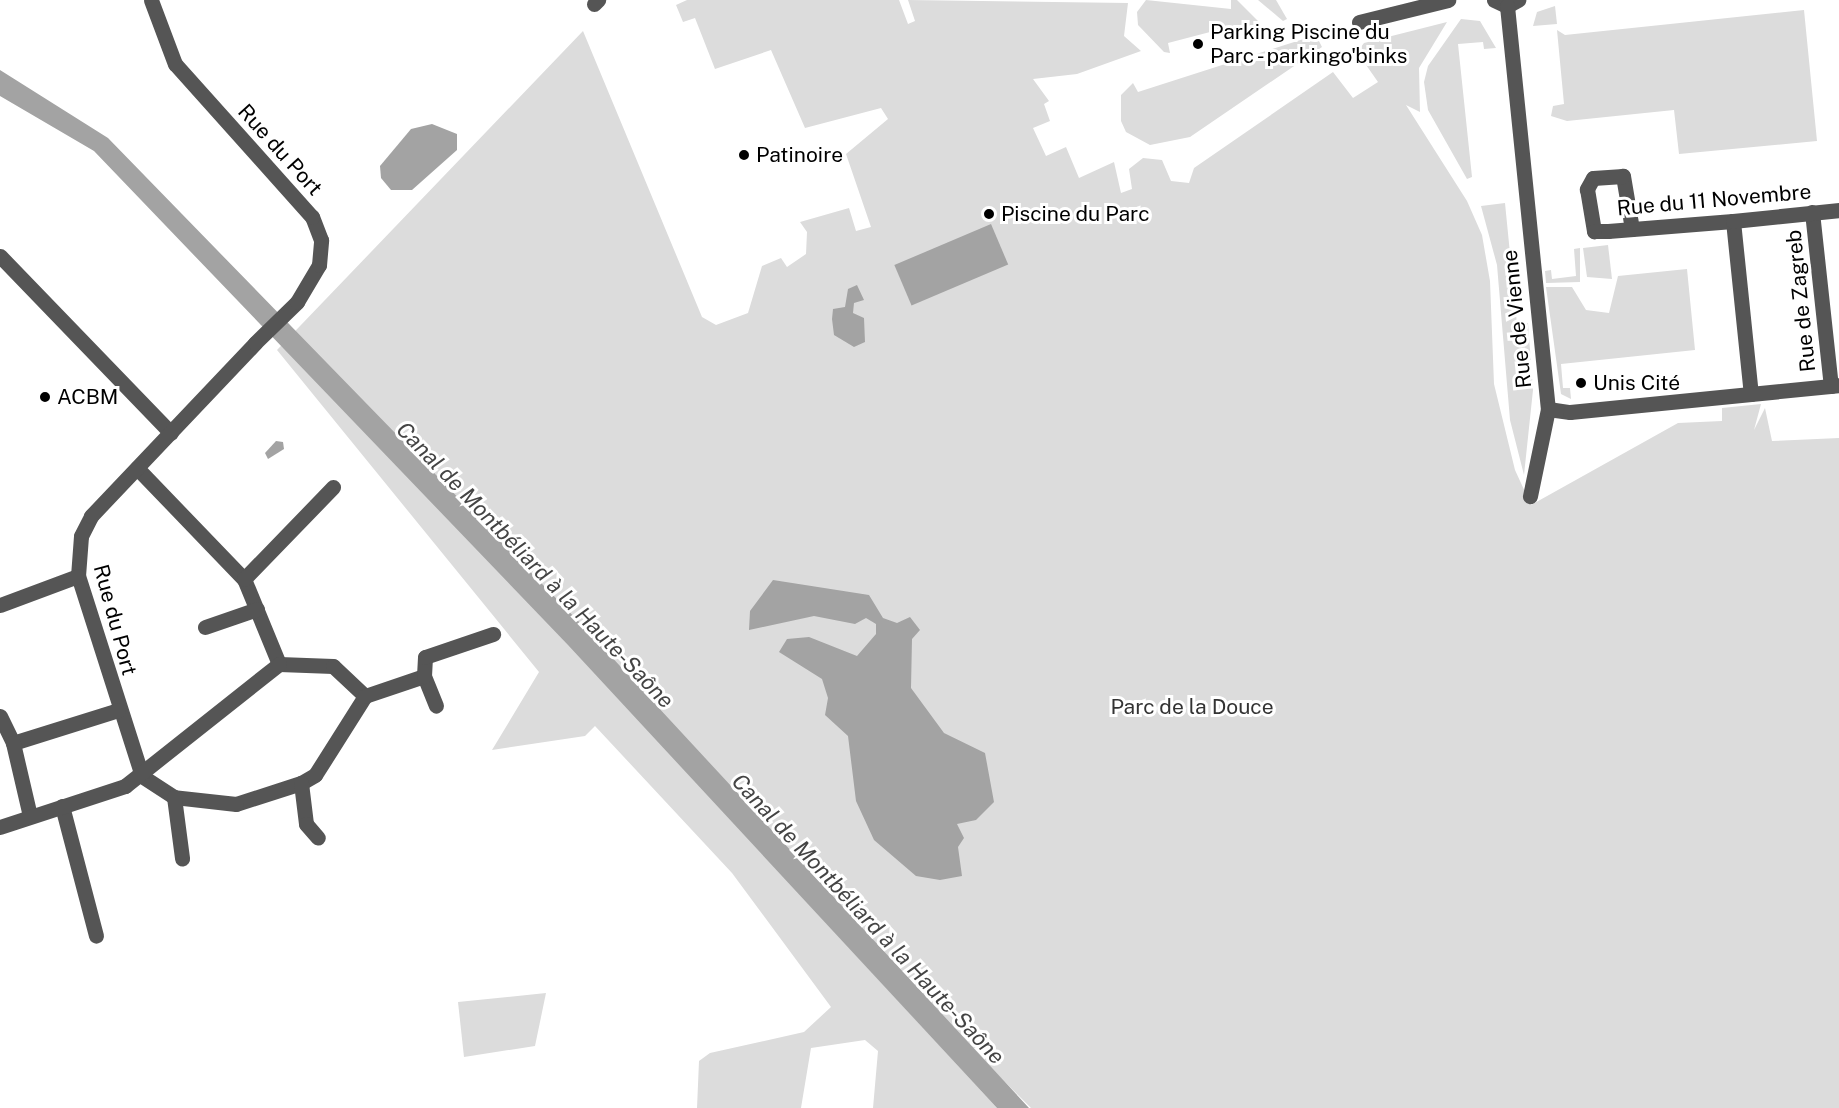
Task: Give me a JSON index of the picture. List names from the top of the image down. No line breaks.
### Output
{"streets":{"street":["Rue du Port","Rue du 11 Novembre","Rue de Zagreb","Rue de Vienne"]},"crossings":[["Rue du 11 Novembre","Rue de Zagreb"],["Rue de Zagreb","Rue de Vienne"]],"water":["Canal de Montbéliard à la Haute-Saône"],"parks":["Parc de la Douce"],"places":["Parking Piscine du Parc - parkingo'binks","Patinoire","Piscine du Parc","Unis Cité","ACBM"]}
